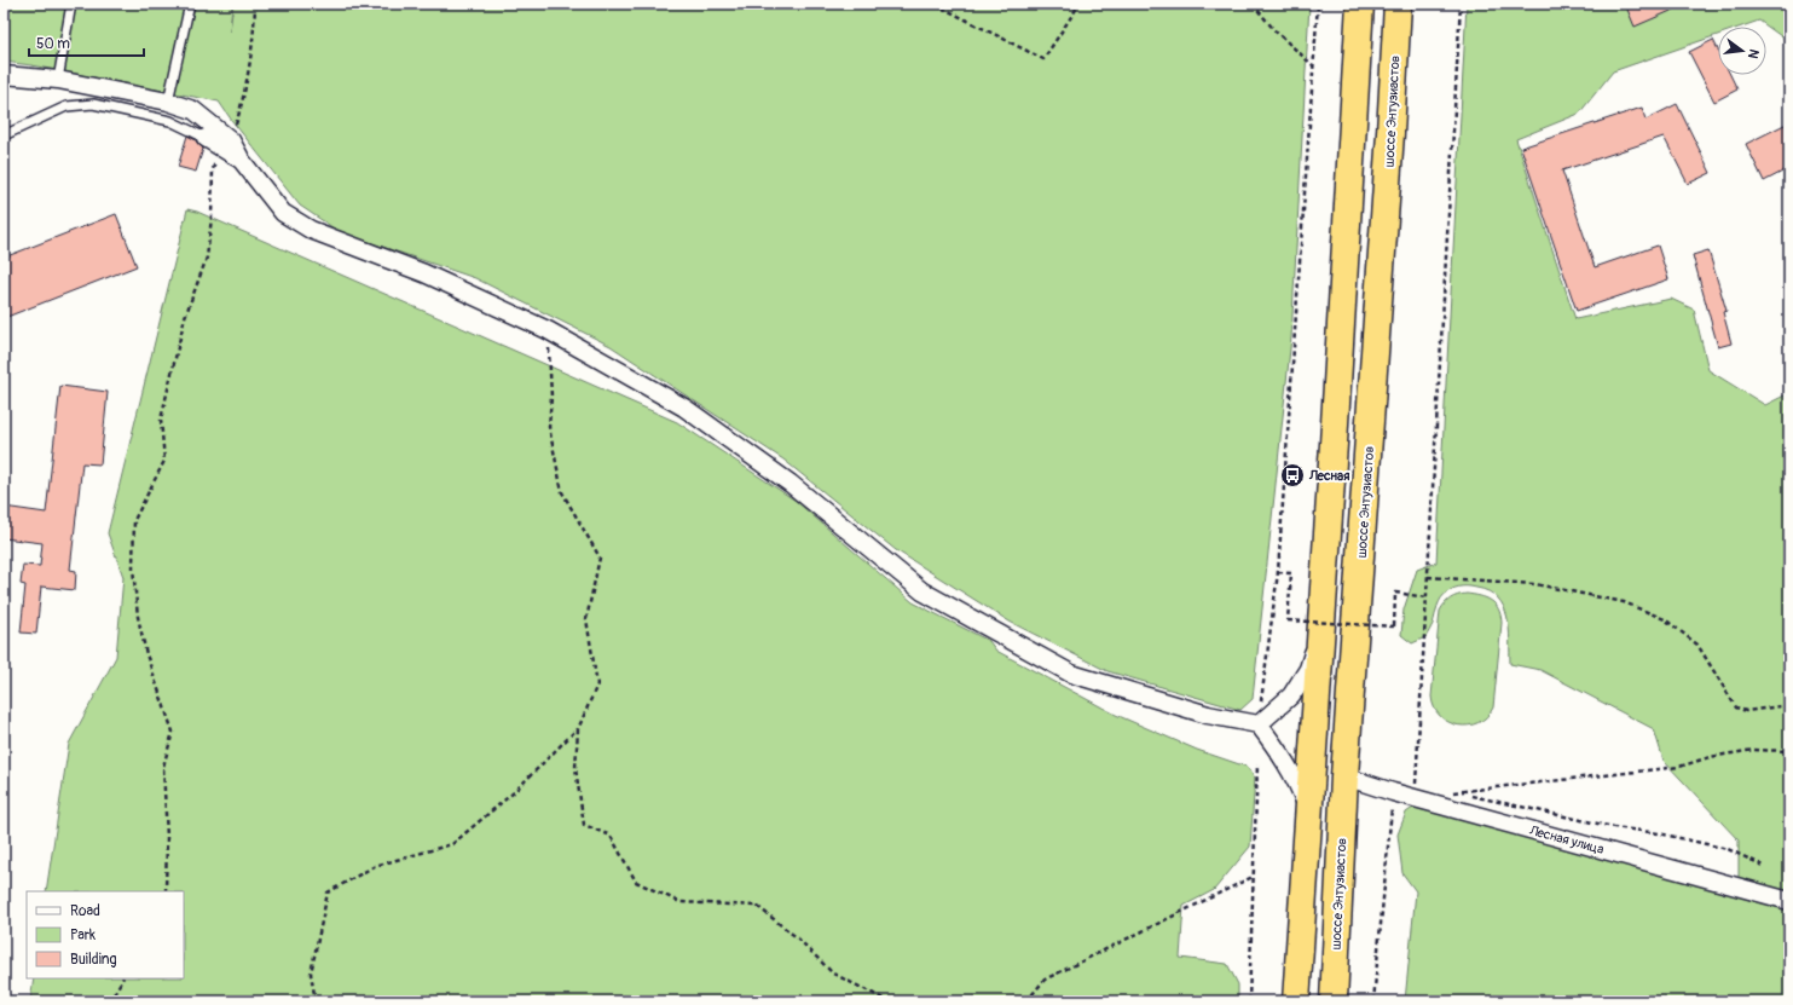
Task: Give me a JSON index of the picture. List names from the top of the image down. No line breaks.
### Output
{"streets":{"highway":["шоссе Энтузиастов"],"street":["Лесная улица"]},"crossings":[["шоссе Энтузиастов","Лесная улица"]],"places":{"bus stop":["Лесная"]},"legend":["Road","Park","Building"],"scale_bar":"50 m","north":"right"}
